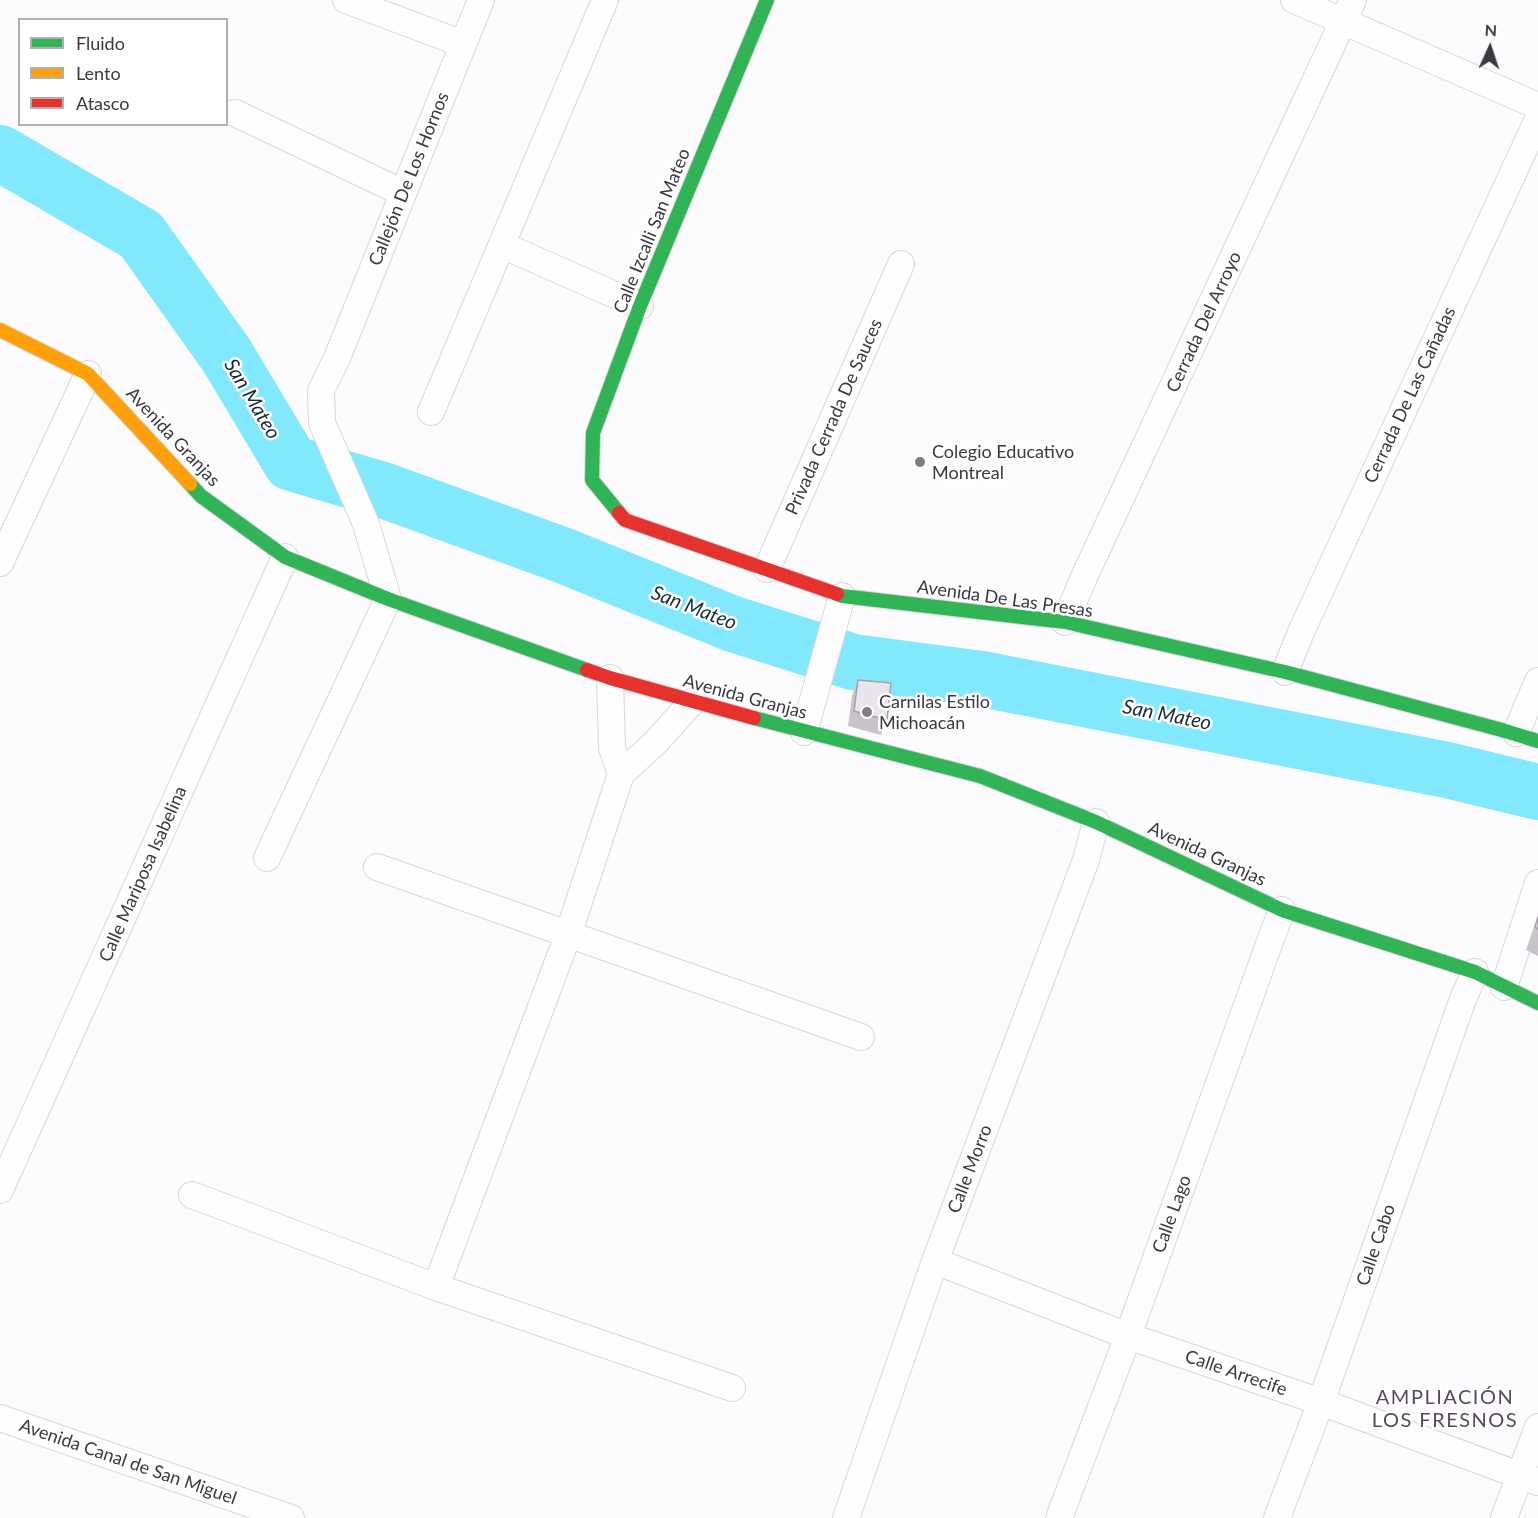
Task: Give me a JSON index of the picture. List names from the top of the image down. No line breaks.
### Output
{"streets":{"street":["Callejón De Los Hornos","Calle Izcalli San Mateo","Cerrada Del Arroyo","Cerrada De Las Cañadas","Privada Cerrada De Sauces","Avenida Granjas","Avenida De Las Presas","Calle Mariposa Isabelina","Calle Morro","Calle Lago","Calle Cabo","Calle Arrecife","Avenida Canal de San Miguel"]},"crossings":[["Callejón De Los Hornos","Avenida Granjas"],["Calle Izcalli San Mateo","Avenida De Las Presas"],["Cerrada Del Arroyo","Avenida De Las Presas"],["Cerrada De Las Cañadas","Avenida De Las Presas"],["Privada Cerrada De Sauces","Avenida De Las Presas"],["Avenida Granjas","Calle Mariposa Isabelina"],["Avenida Granjas","Calle Morro"],["Avenida Granjas","Calle Lago"],["Avenida Granjas","Calle Cabo"],["Calle Morro","Calle Arrecife"],["Calle Lago","Calle Arrecife"],["Calle Cabo","Calle Arrecife"]],"districts":["AMPLIACIÓN LOS FRESNOS"],"water":["San Mateo"],"places":["Colegio Educativo Montreal","Carnilas Estilo Michoacán"],"legend":["Fluido","Lento","Atasco"],"north":"top"}
